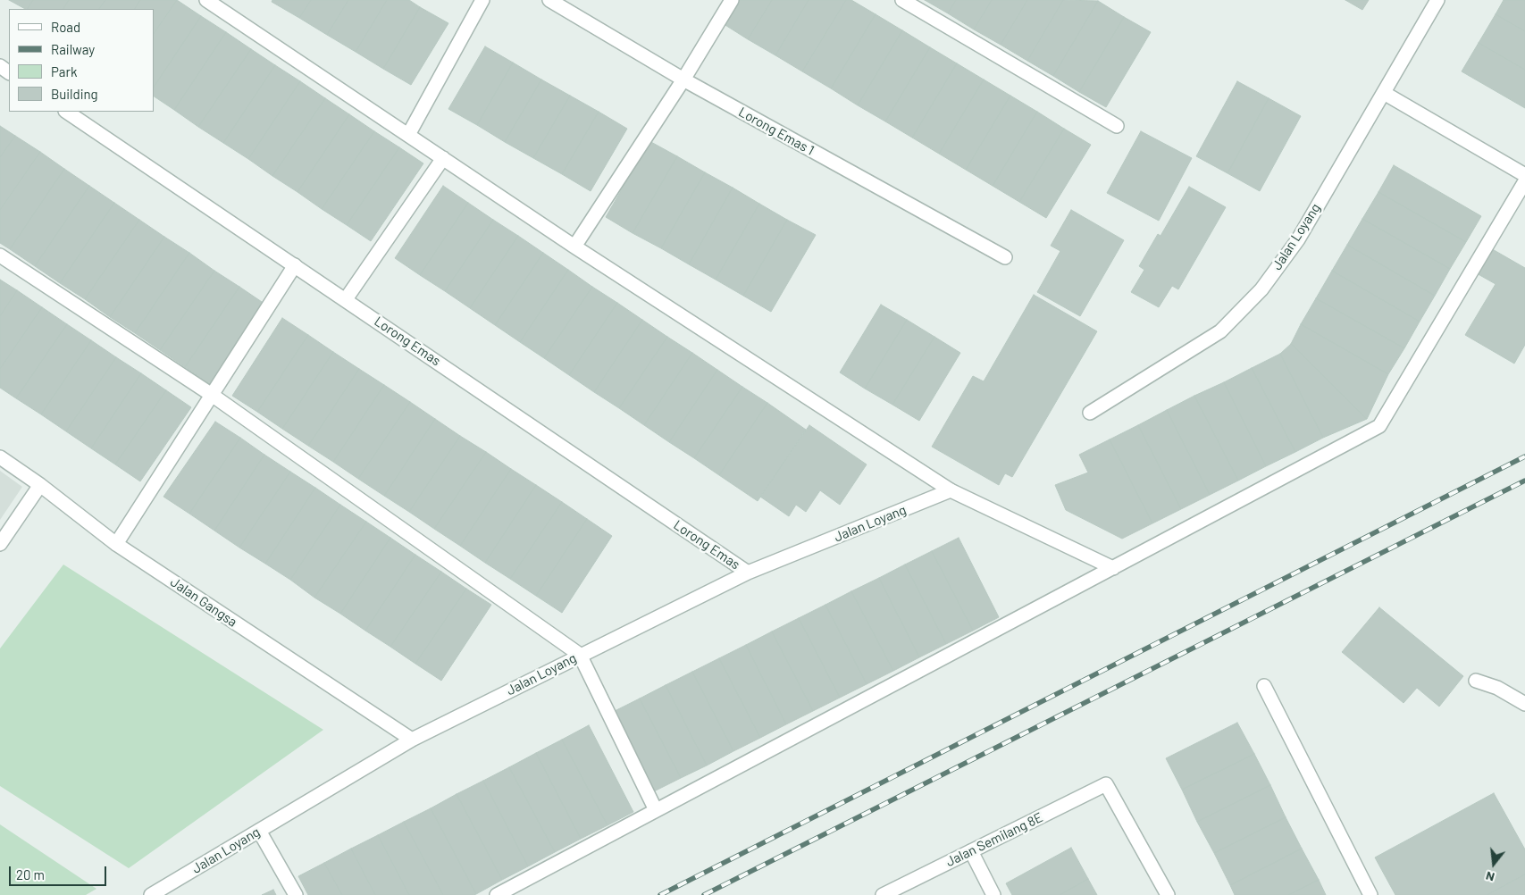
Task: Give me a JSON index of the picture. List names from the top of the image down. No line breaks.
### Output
{"streets":{"street":["Lorong Emas 1","Jalan Loyang","Lorong Emas","Jalan Gangsa","Jalan Semilang 8E"]},"crossings":[["Jalan Loyang","Lorong Emas"],["Jalan Loyang","Jalan Gangsa"]],"legend":["Road","Railway","Park","Building"],"scale_bar":"20 m","north":"bottom"}
